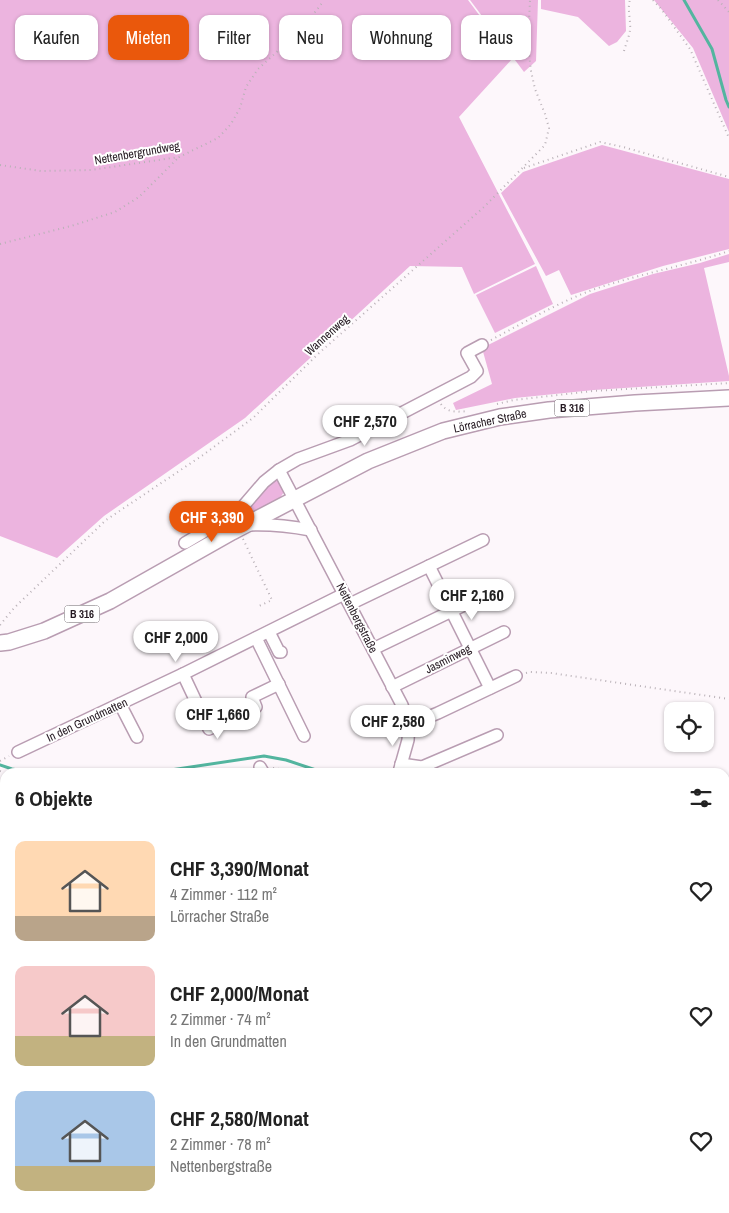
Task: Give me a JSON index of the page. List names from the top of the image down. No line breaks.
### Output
{"streets":{"main road":["B 316","Lörracher Straße"],"street":["Nettenbergstraße","Jasminweg","In den Grundmatten"],"path":["Nettenbergrundweg","Wannenweg"]},"crossings":[["Lörracher Straße","Nettenbergstraße"],["Nettenbergstraße","Jasminweg"],["Nettenbergstraße","In den Grundmatten"]],"page":{"chip":["Kaufen","Mieten","Filter","Neu","Wohnung","Haus"],"price":["CHF 2,570","CHF 3,390","CHF 2,160","CHF 2,000","CHF 1,660","CHF 2,580"],"heading":"6 Objekte","list":[{"name":"CHF 3,390/Monat","note":"4 Zimmer · 112 m² · Lörracher Straße"},{"name":"CHF 2,000/Monat","note":"2 Zimmer · 74 m² · In den Grundmatten"},{"name":"CHF 2,580/Monat","note":"2 Zimmer · 78 m² · Nettenbergstraße"}]}}
